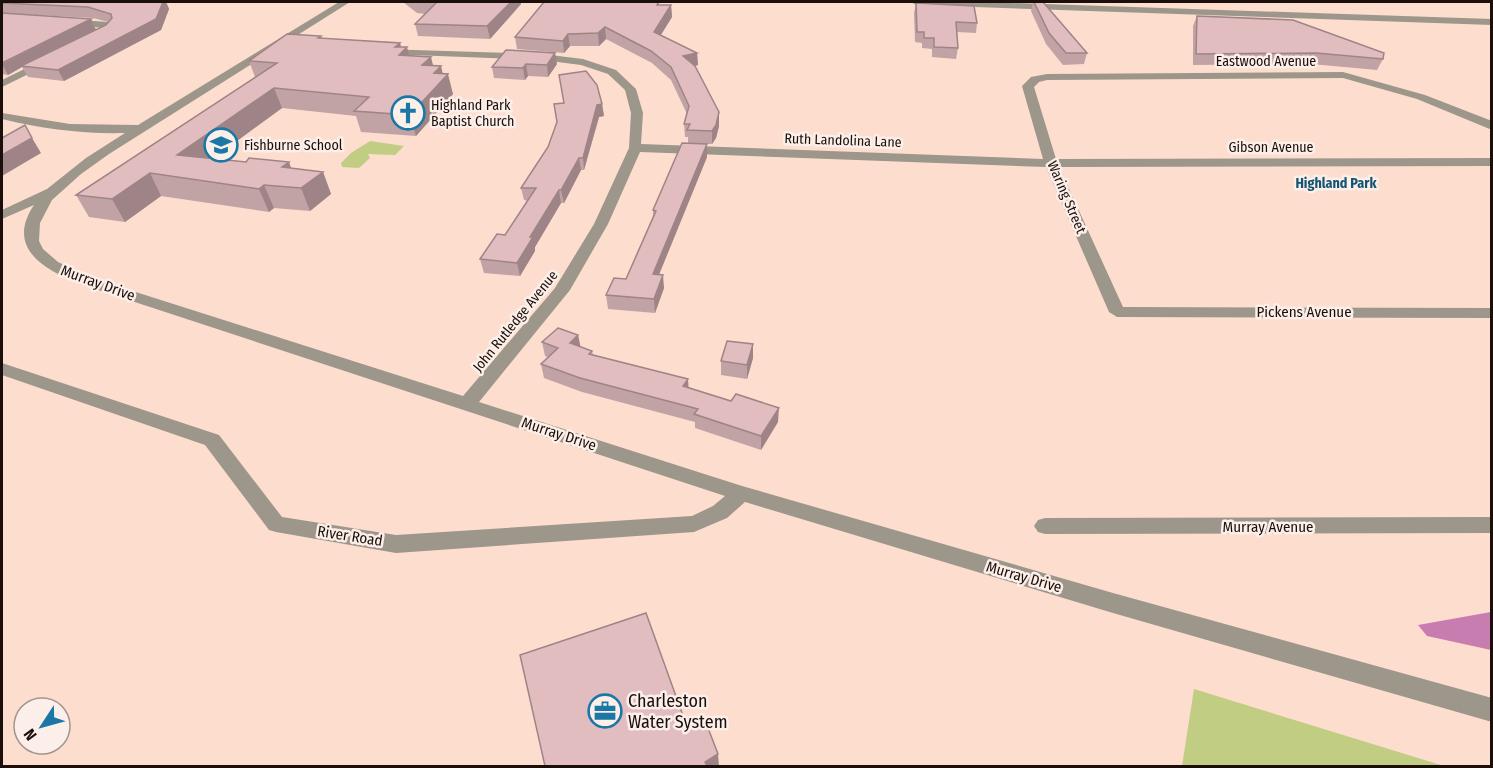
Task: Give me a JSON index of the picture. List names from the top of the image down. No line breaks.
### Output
{"streets":{"street":["Eastwood Avenue","Ruth Landolina Lane","Gibson Avenue","Waring Street","Murray Drive","Pickens Avenue","John Rutledge Avenue","Murray Avenue","River Road"]},"crossings":[["Eastwood Avenue","Waring Street"],["Ruth Landolina Lane","Gibson Avenue"],["Ruth Landolina Lane","Waring Street"],["Ruth Landolina Lane","John Rutledge Avenue"],["Gibson Avenue","Waring Street"],["Waring Street","Pickens Avenue"],["Murray Drive","John Rutledge Avenue"],["Murray Drive","River Road"]],"districts":["Highland Park"],"places":{"church":["Highland Park Baptist Church"],"school or university":["Fishburne School"],"office":["Charleston Water System"]},"north":"bottom left"}
